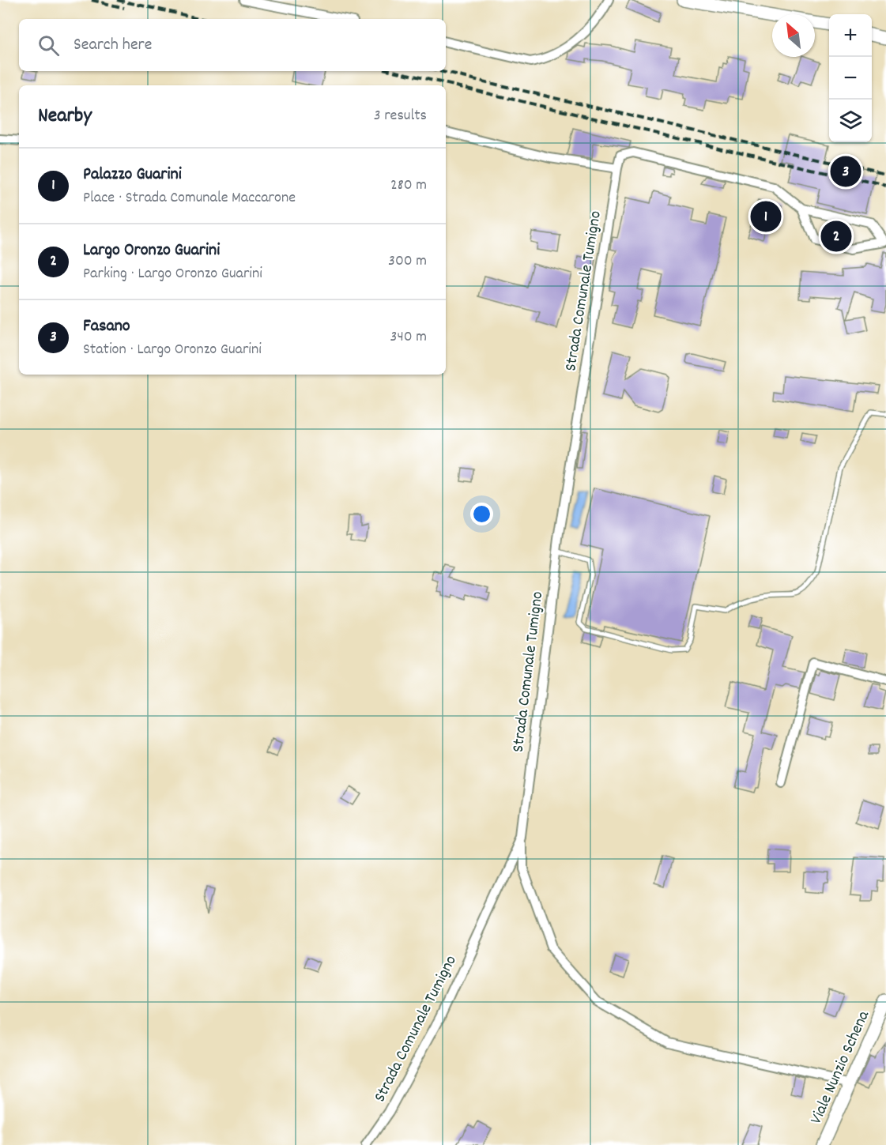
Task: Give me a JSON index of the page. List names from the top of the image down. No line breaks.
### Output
{"streets":{"street":["Strada Comunale Tumigno","Viale Nunzio Schena"]},"north":"top left","page":{"map_buttons":["+","−"],"search":"Search here","heading":["Nearby","3 results"],"list":[{"mark":"1","name":"Palazzo Guarini","note":"Place · Strada Comunale Maccarone","value":"280 m"},{"mark":"2","name":"Largo Oronzo Guarini","note":"Parking · Largo Oronzo Guarini","value":"300 m"},{"mark":"3","name":"Fasano","note":"Station · Largo Oronzo Guarini","value":"340 m"}],"pins":["3","1","2"]}}
